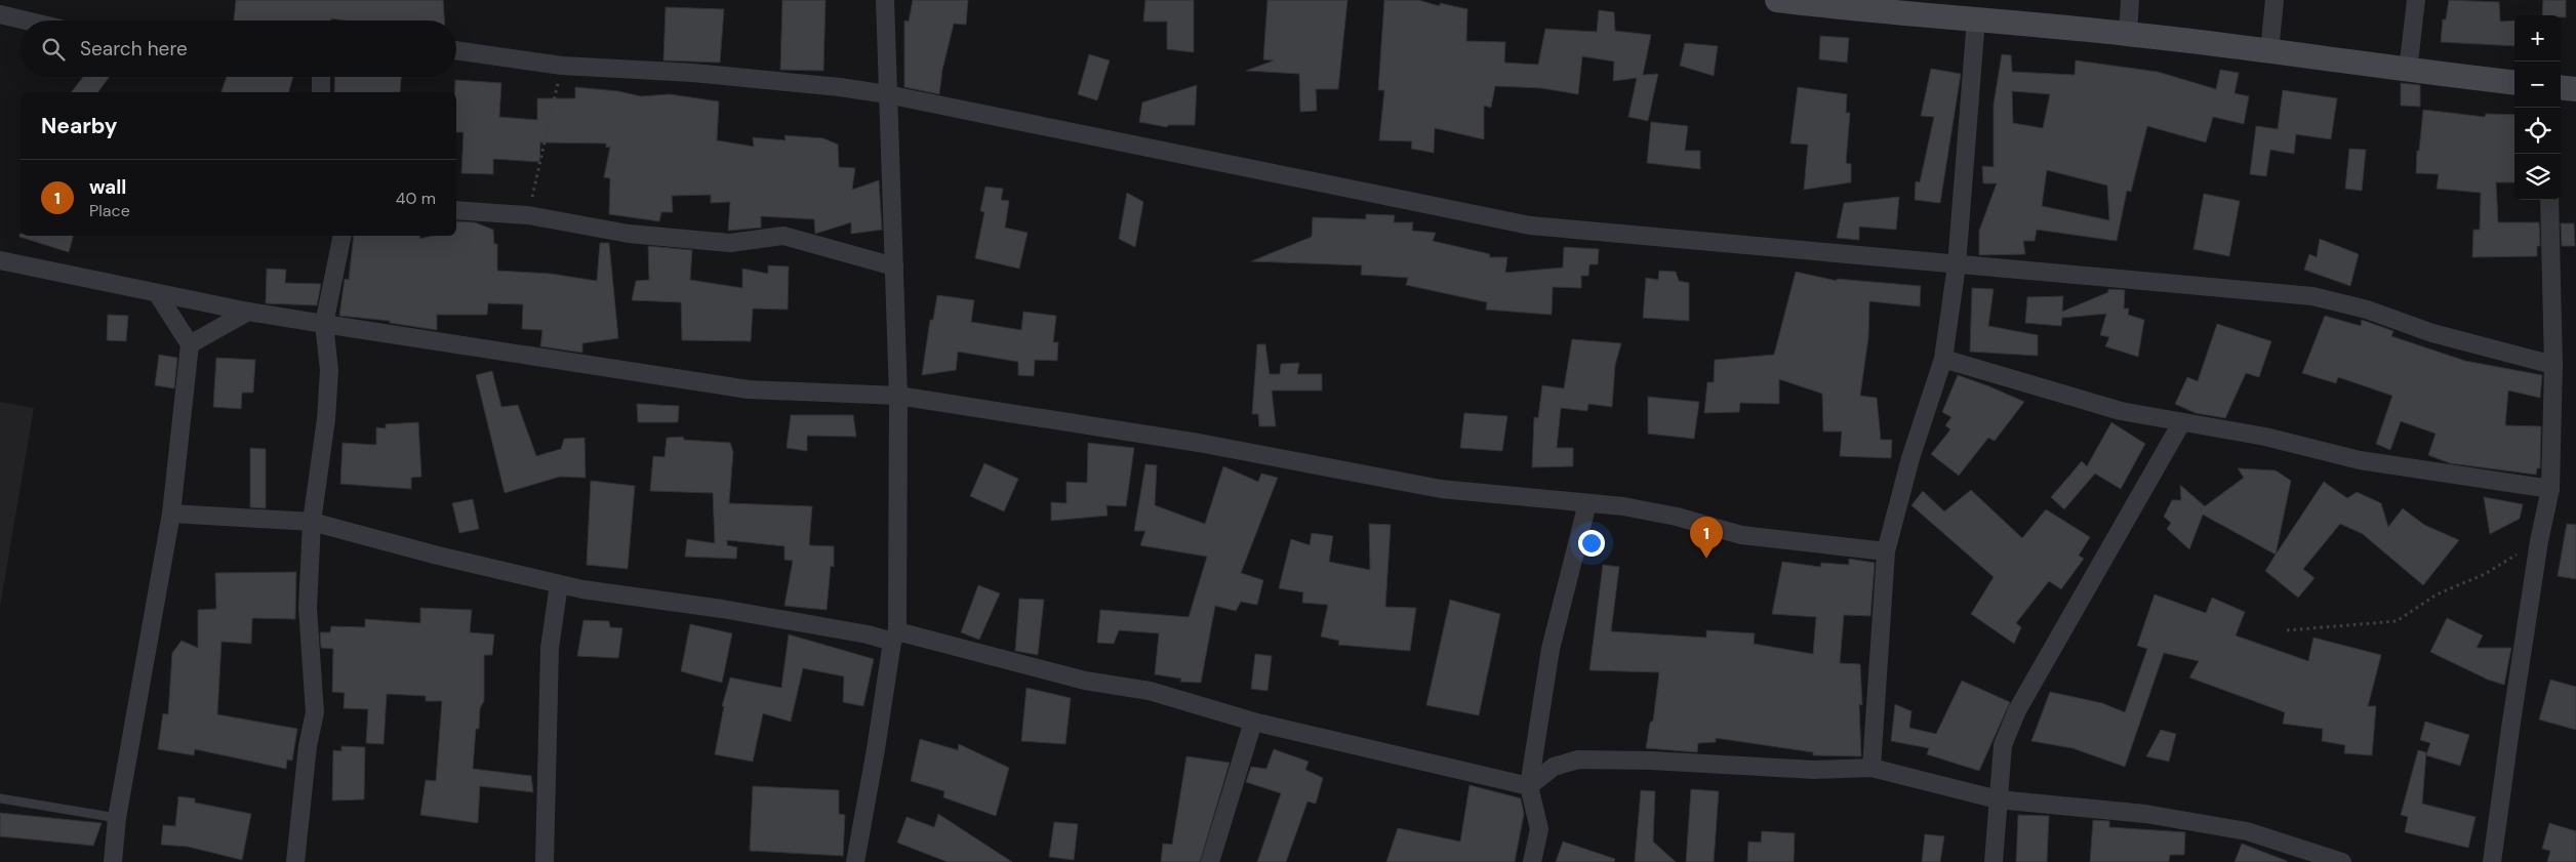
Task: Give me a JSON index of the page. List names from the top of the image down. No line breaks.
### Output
{"page":{"map_buttons":["+","−"],"search":"Search here","heading":"Nearby","list":[{"mark":"1","name":"wall","note":"Place","value":"40 m"}],"pins":"1"}}
